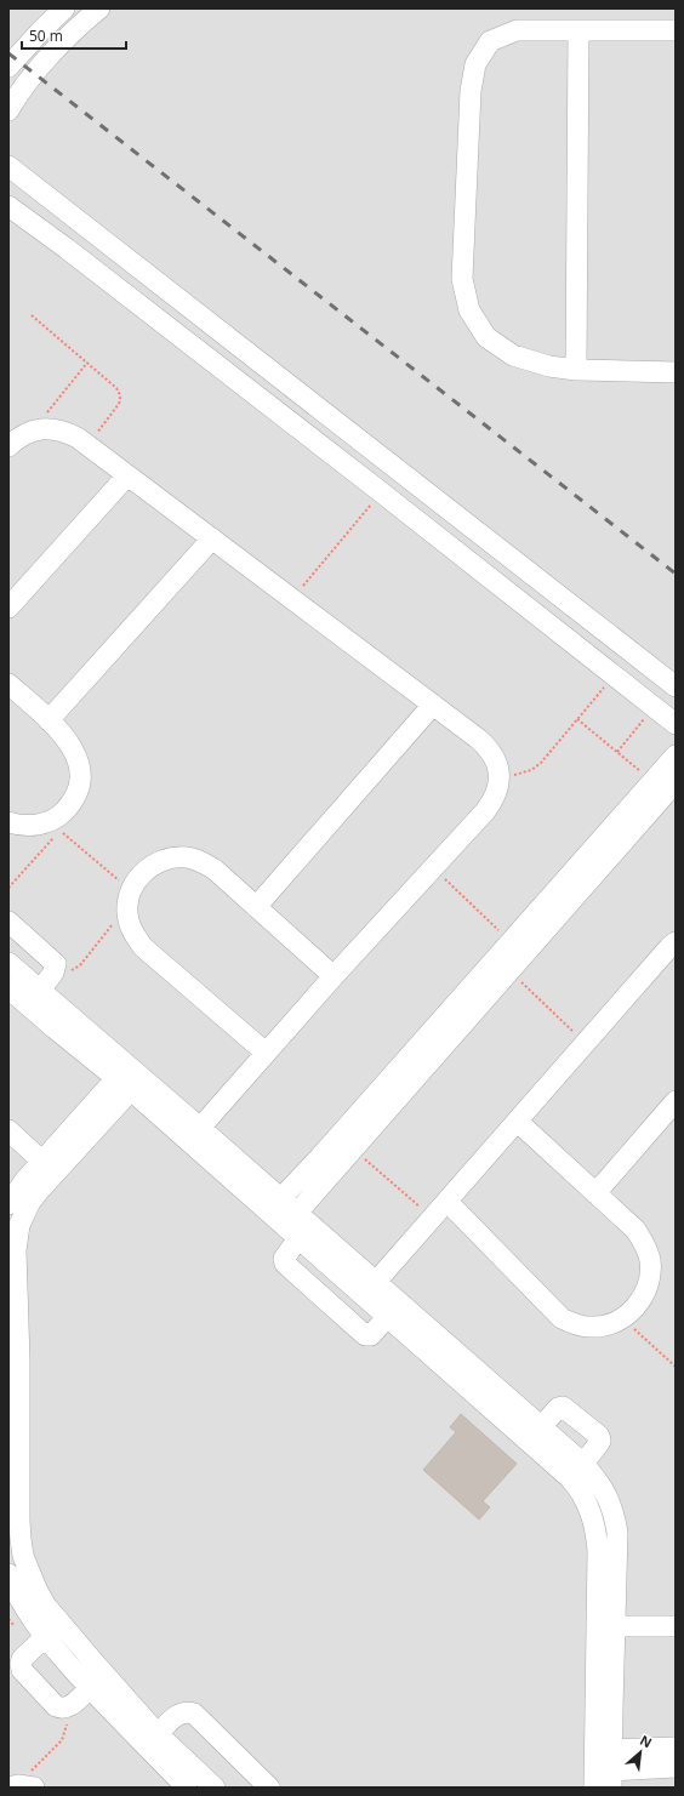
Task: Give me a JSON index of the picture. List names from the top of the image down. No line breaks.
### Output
{"scale_bar":"50 m","north":"top right"}
